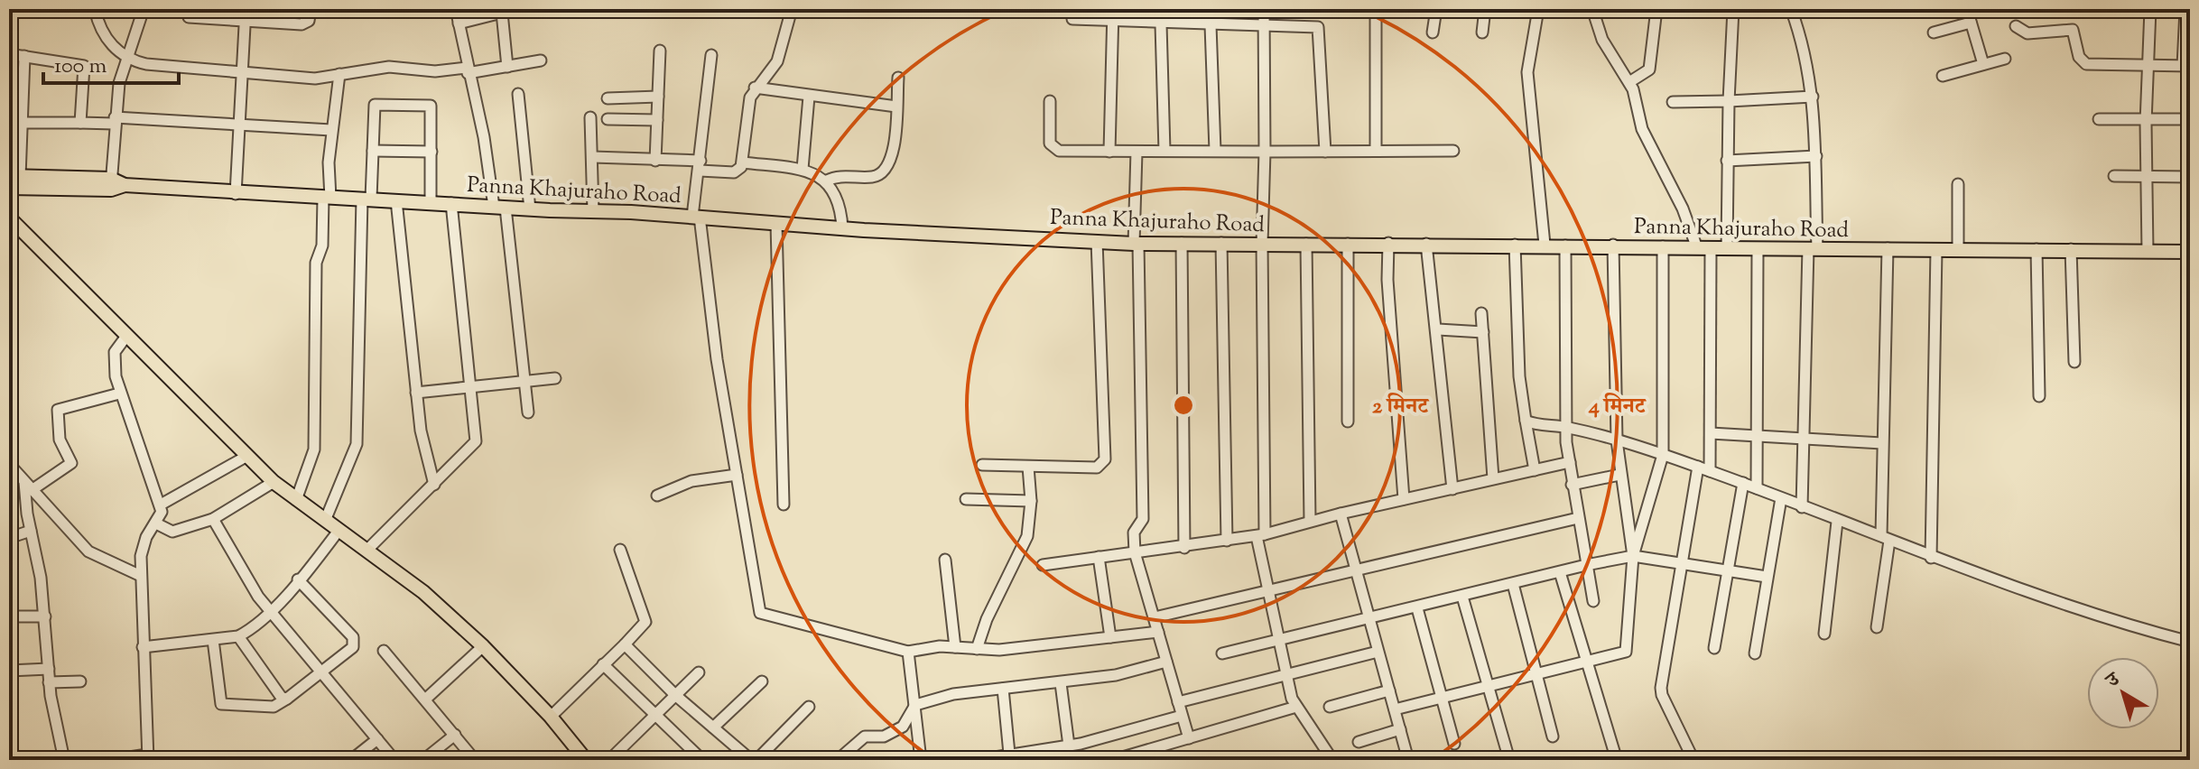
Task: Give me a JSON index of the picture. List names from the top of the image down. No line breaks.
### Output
{"streets":{"main road":["Panna Khajuraho Road"]},"scale_bar":"100 m","north":"top left","rings":["2 मिनट","4 मिनट"]}
